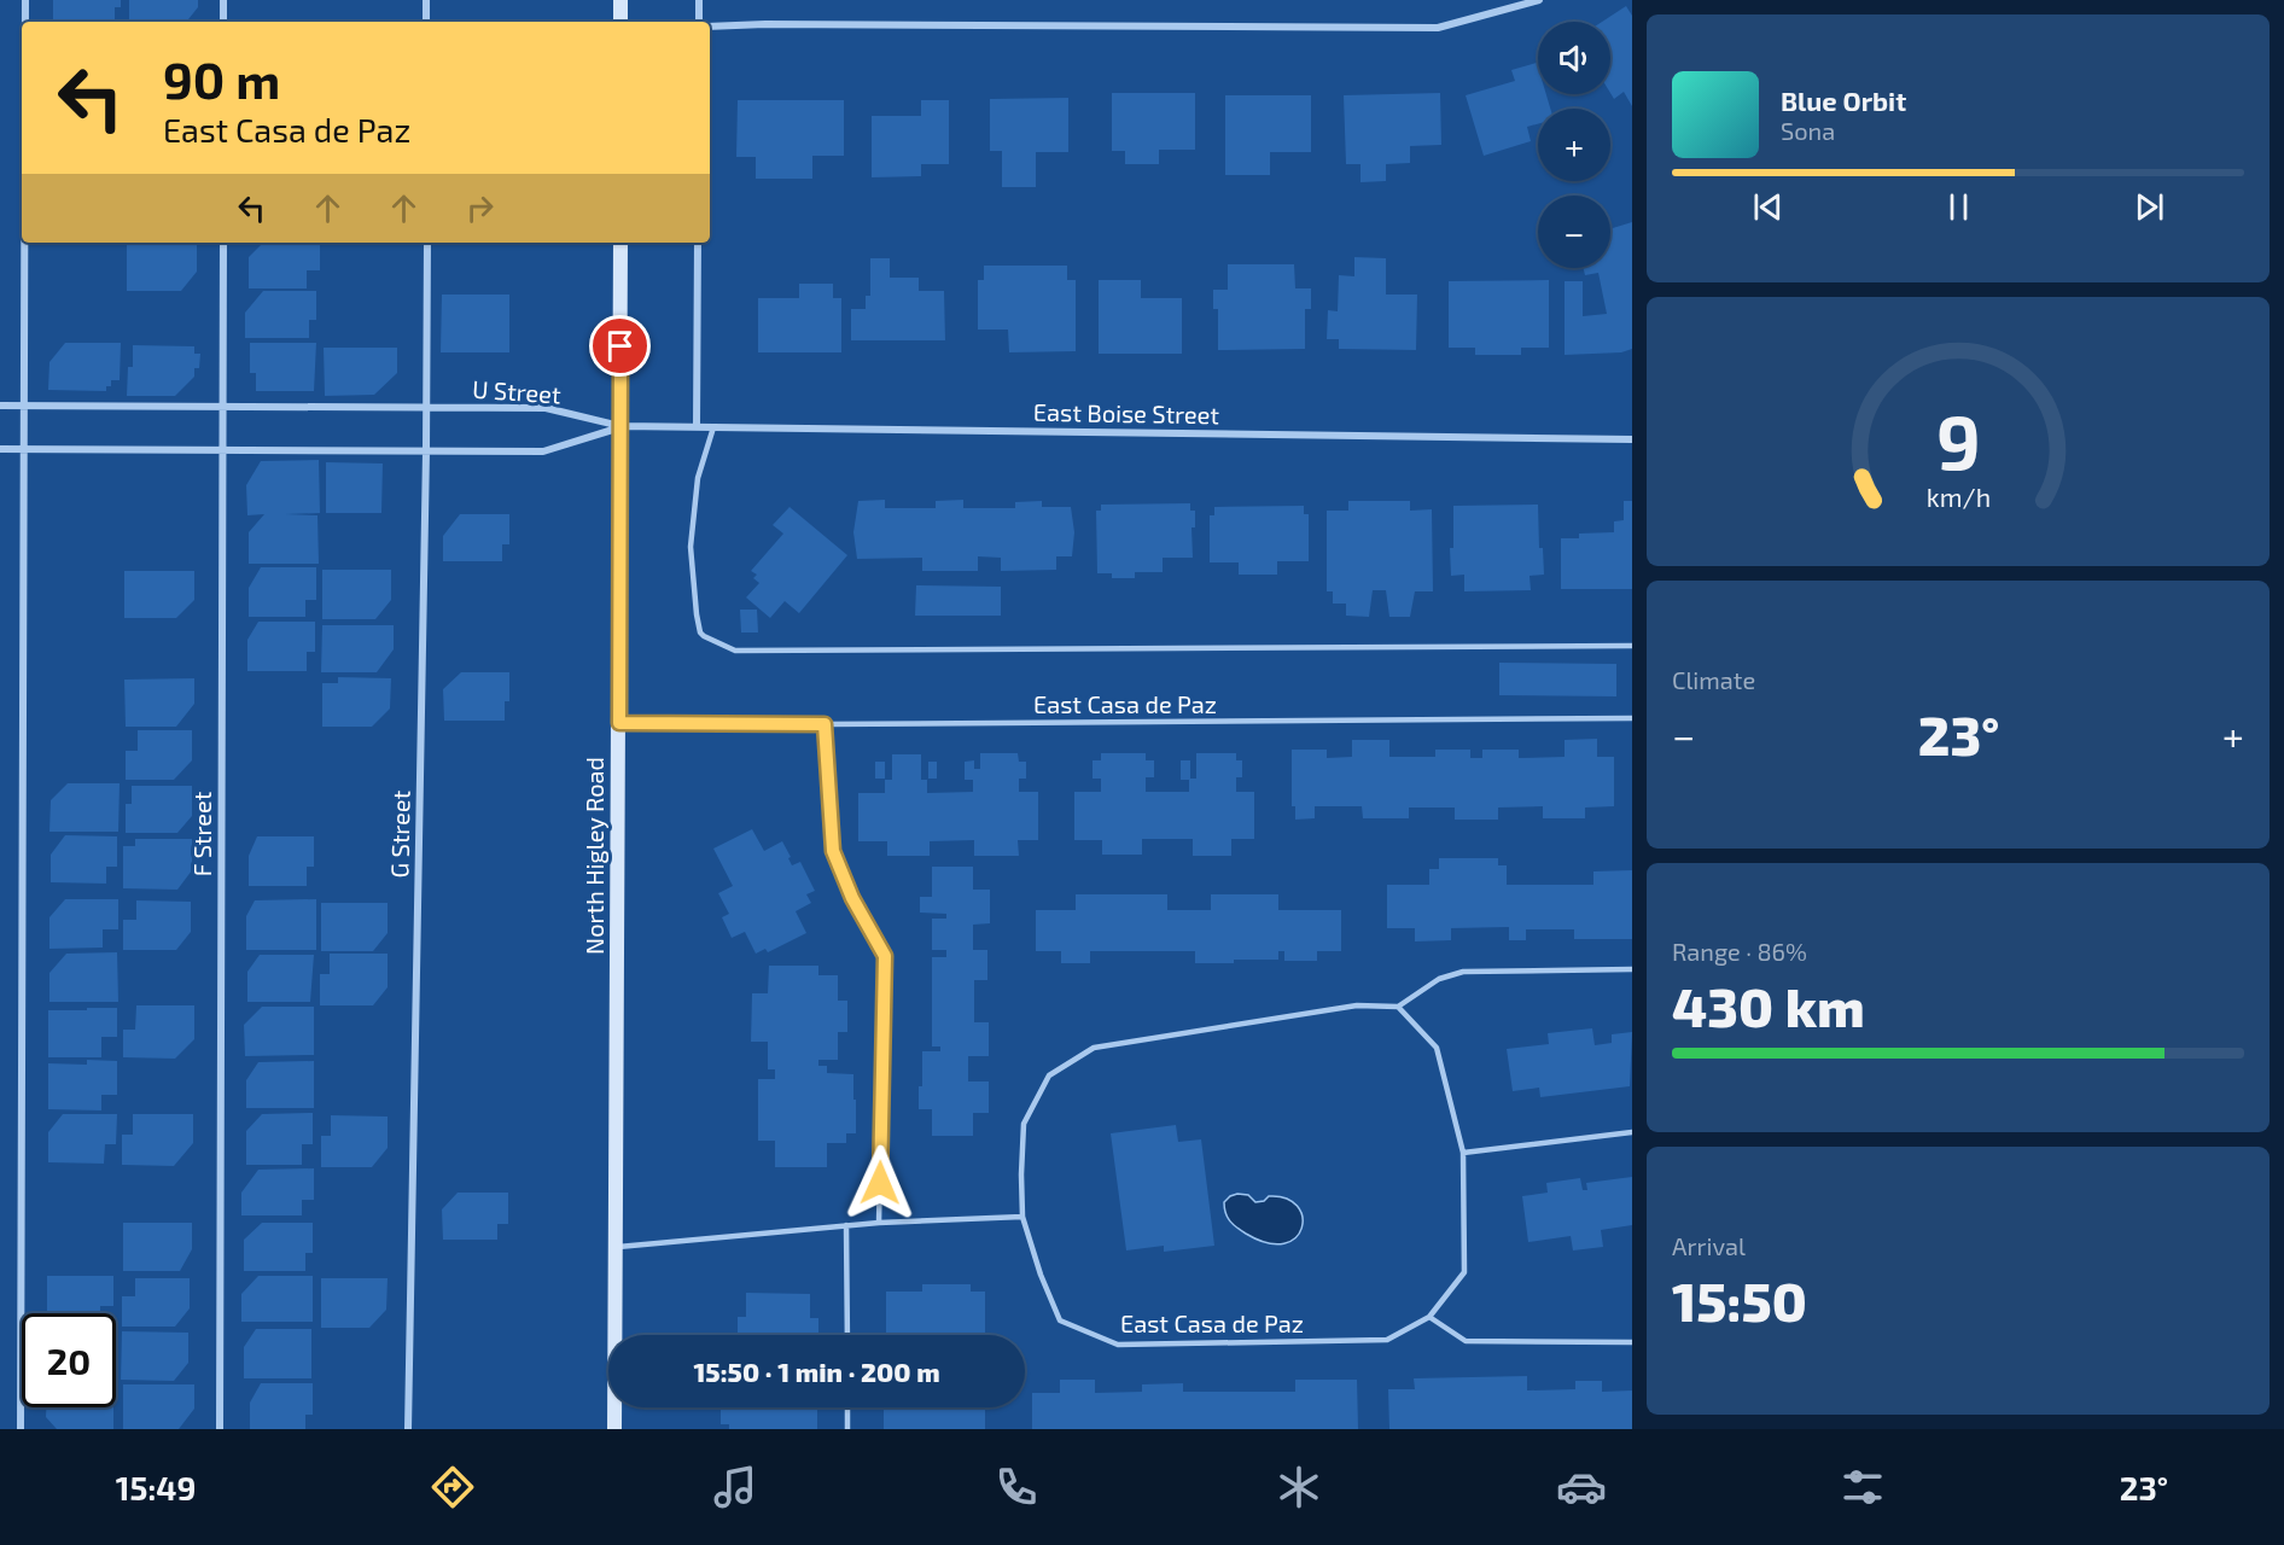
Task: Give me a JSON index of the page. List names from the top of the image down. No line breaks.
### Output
{"streets":{"main road":["North Higley Road"],"street":["U Street","East Boise Street","F Street","G Street"],"lane":["East Casa de Paz"]},"crossings":[["U Street","East Boise Street"],["U Street","F Street"],["U Street","G Street"],["U Street","North Higley Road"],["East Boise Street","North Higley Road"],["East Casa de Paz","North Higley Road"]],"page":{"map_buttons":["+","−"],"turn":["90 m","East Casa de Paz"],"song":["Blue Orbit","Sona"],"tile":["Climate",["Range · 86%","430 km"],["Arrival","15:50"]],"heat":["−","23°","+"],"limit":"20","trip":"15:50 · 1 min · 200 m","tabs":["15:49","23°"],"gauge":["9","km/h"]}}
